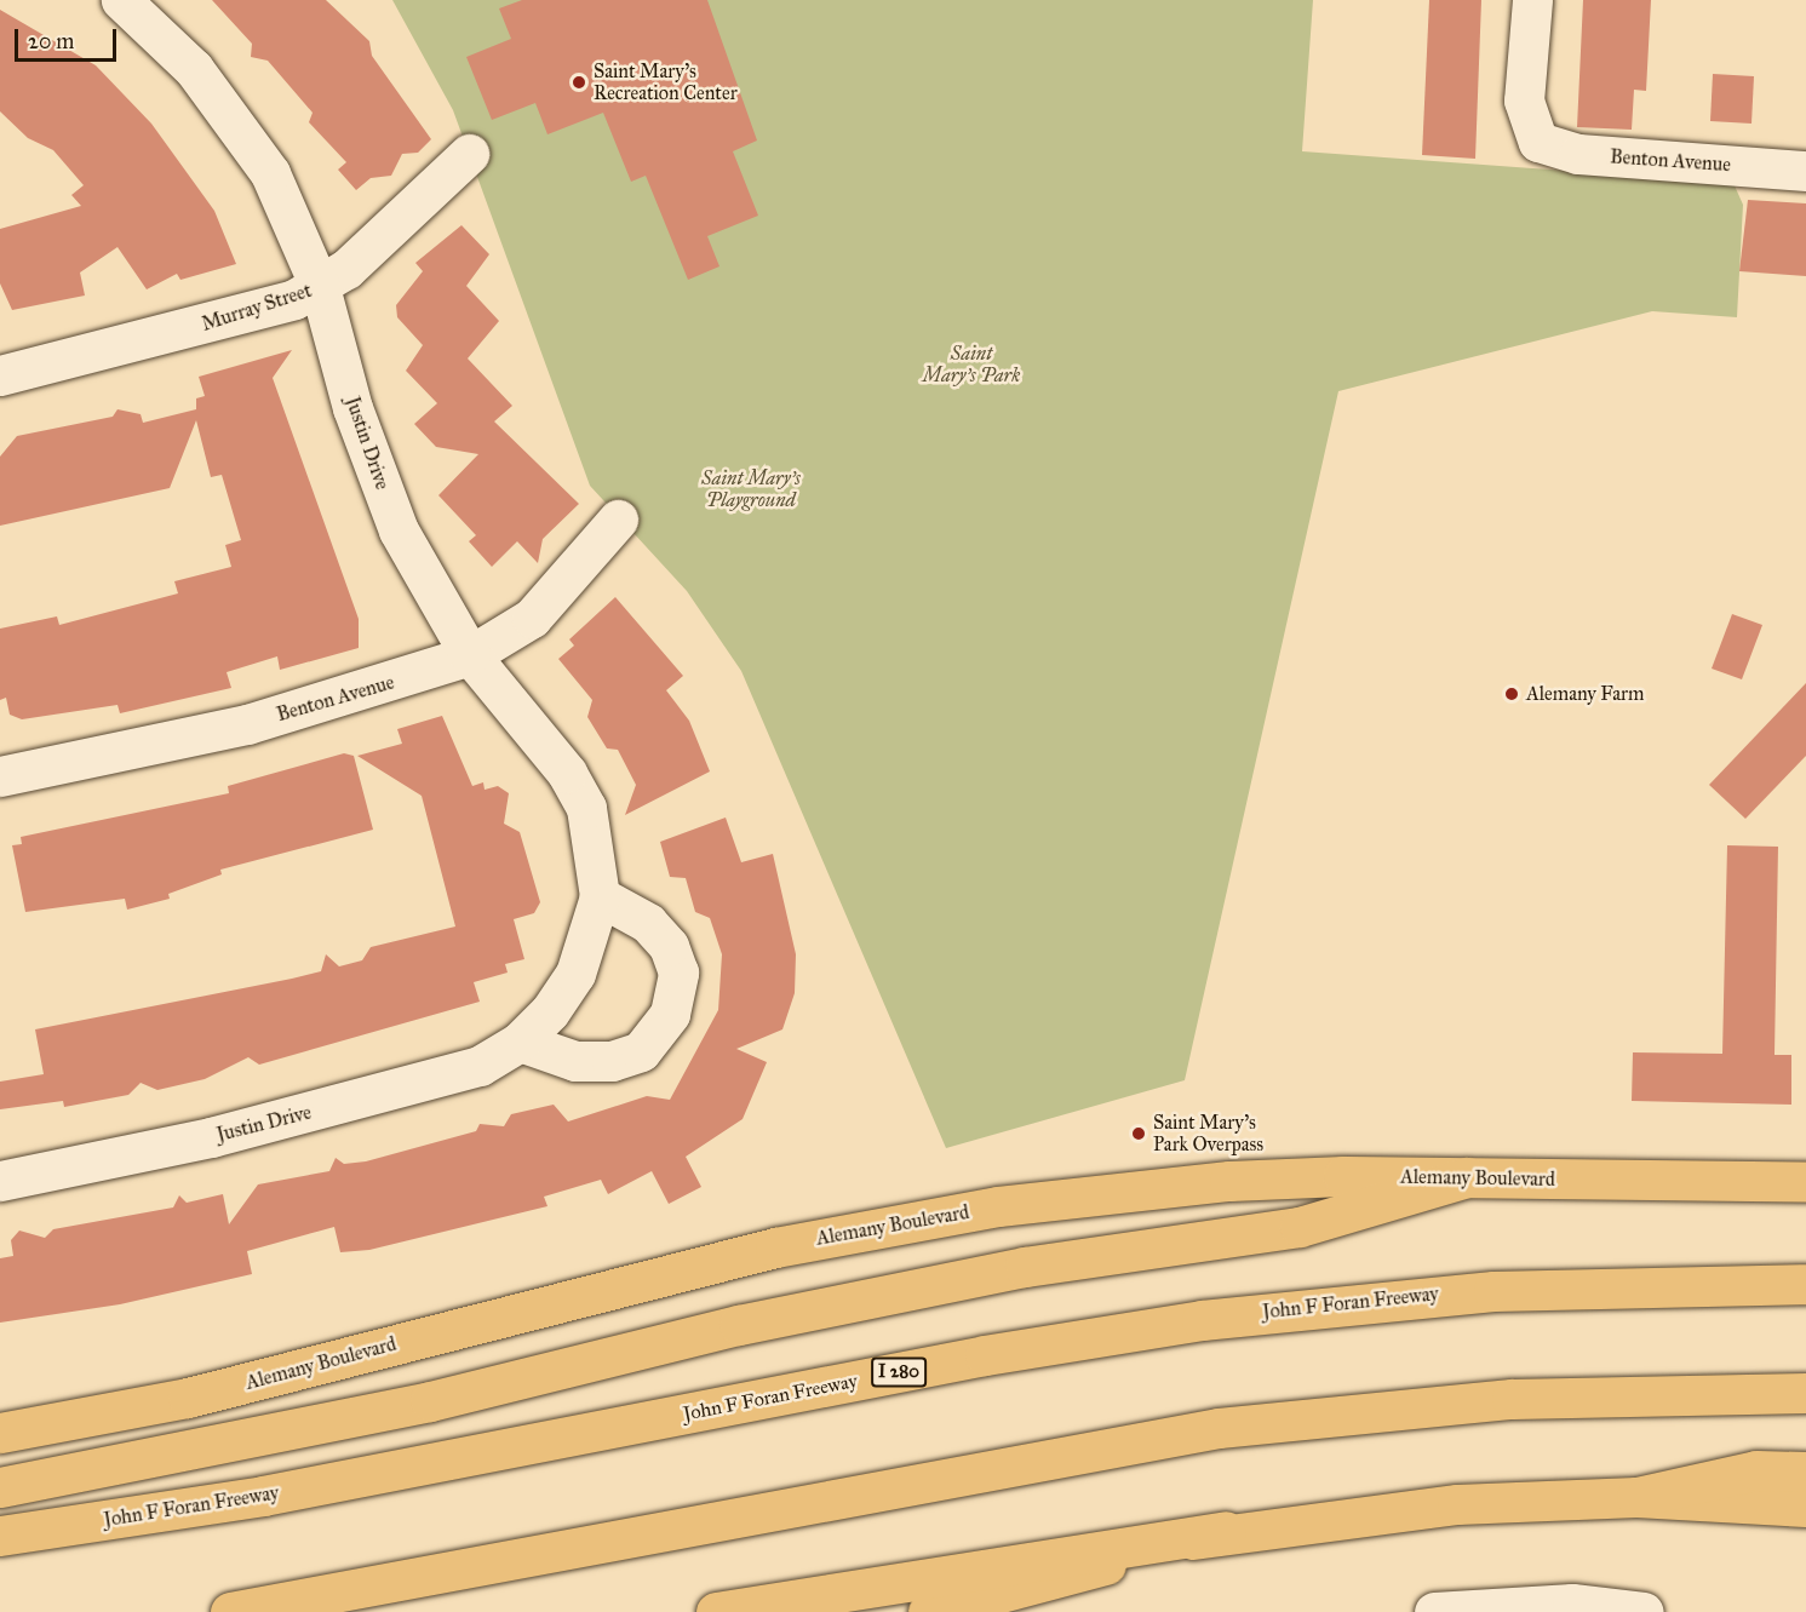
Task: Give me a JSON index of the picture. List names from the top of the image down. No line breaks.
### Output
{"streets":{"main road":["Alemany Boulevard","John F Foran Freeway","I 280"],"street":["Benton Avenue","Murray Street","Justin Drive"]},"crossings":[["Benton Avenue","Justin Drive"],["Murray Street","Justin Drive"]],"parks":["Saint Mary's Park","Saint Mary's Playground"],"places":["Saint Mary's Recreation Center","Alemany Farm","Saint Mary's Park Overpass"],"scale_bar":"20 m"}
